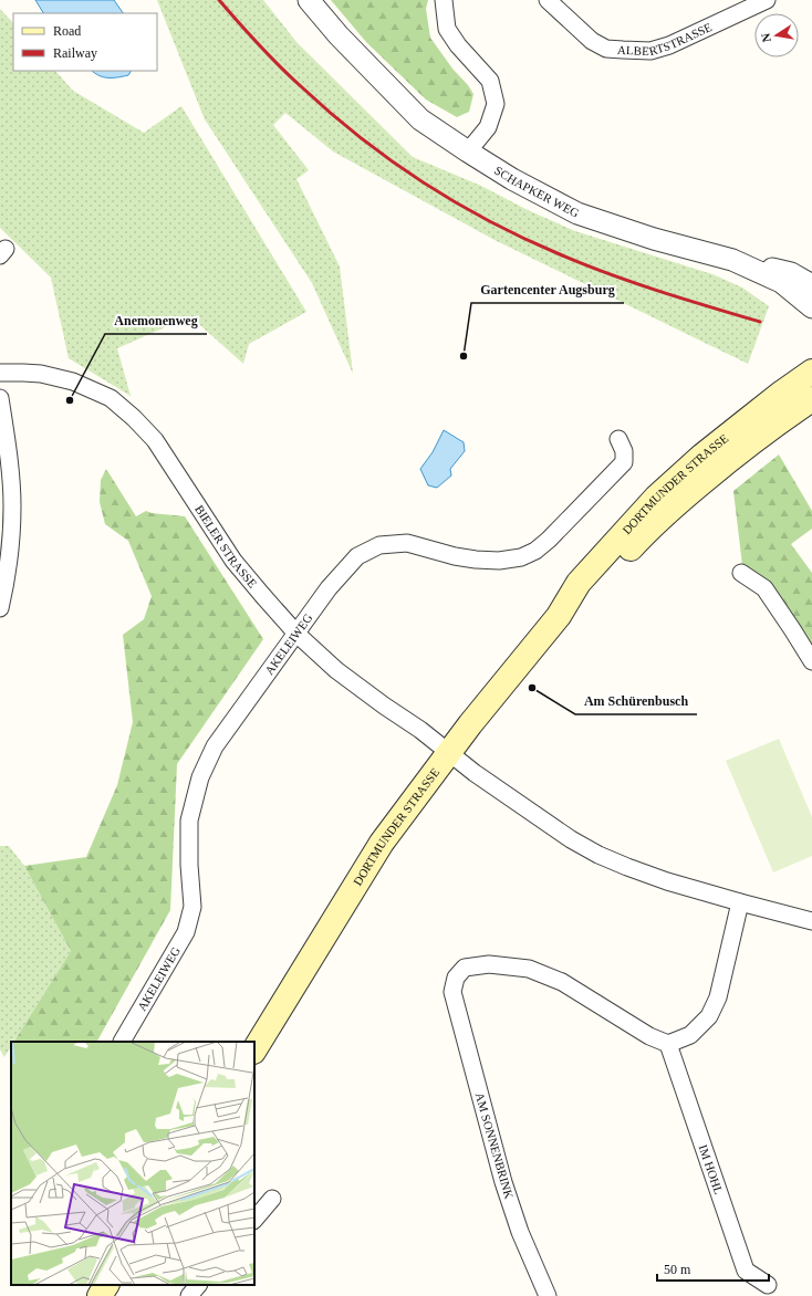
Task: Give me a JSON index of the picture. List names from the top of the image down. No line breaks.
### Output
{"streets":{"main road":["DORTMUNDER STRASSE"],"street":["ALBERTSTRASSE","SCHAPKER WEG","BIELER STRASSE","AKELEIWEG","AM SONNENBRINK","IM HOHL"]},"crossings":[["DORTMUNDER STRASSE","BIELER STRASSE"],["BIELER STRASSE","AKELEIWEG"],["AM SONNENBRINK","IM HOHL"]],"places":["Gartencenter Augsburg","Anemonenweg","Am Schürenbusch"],"legend":["Road","Railway"],"scale_bar":"50 m","north":"left"}
